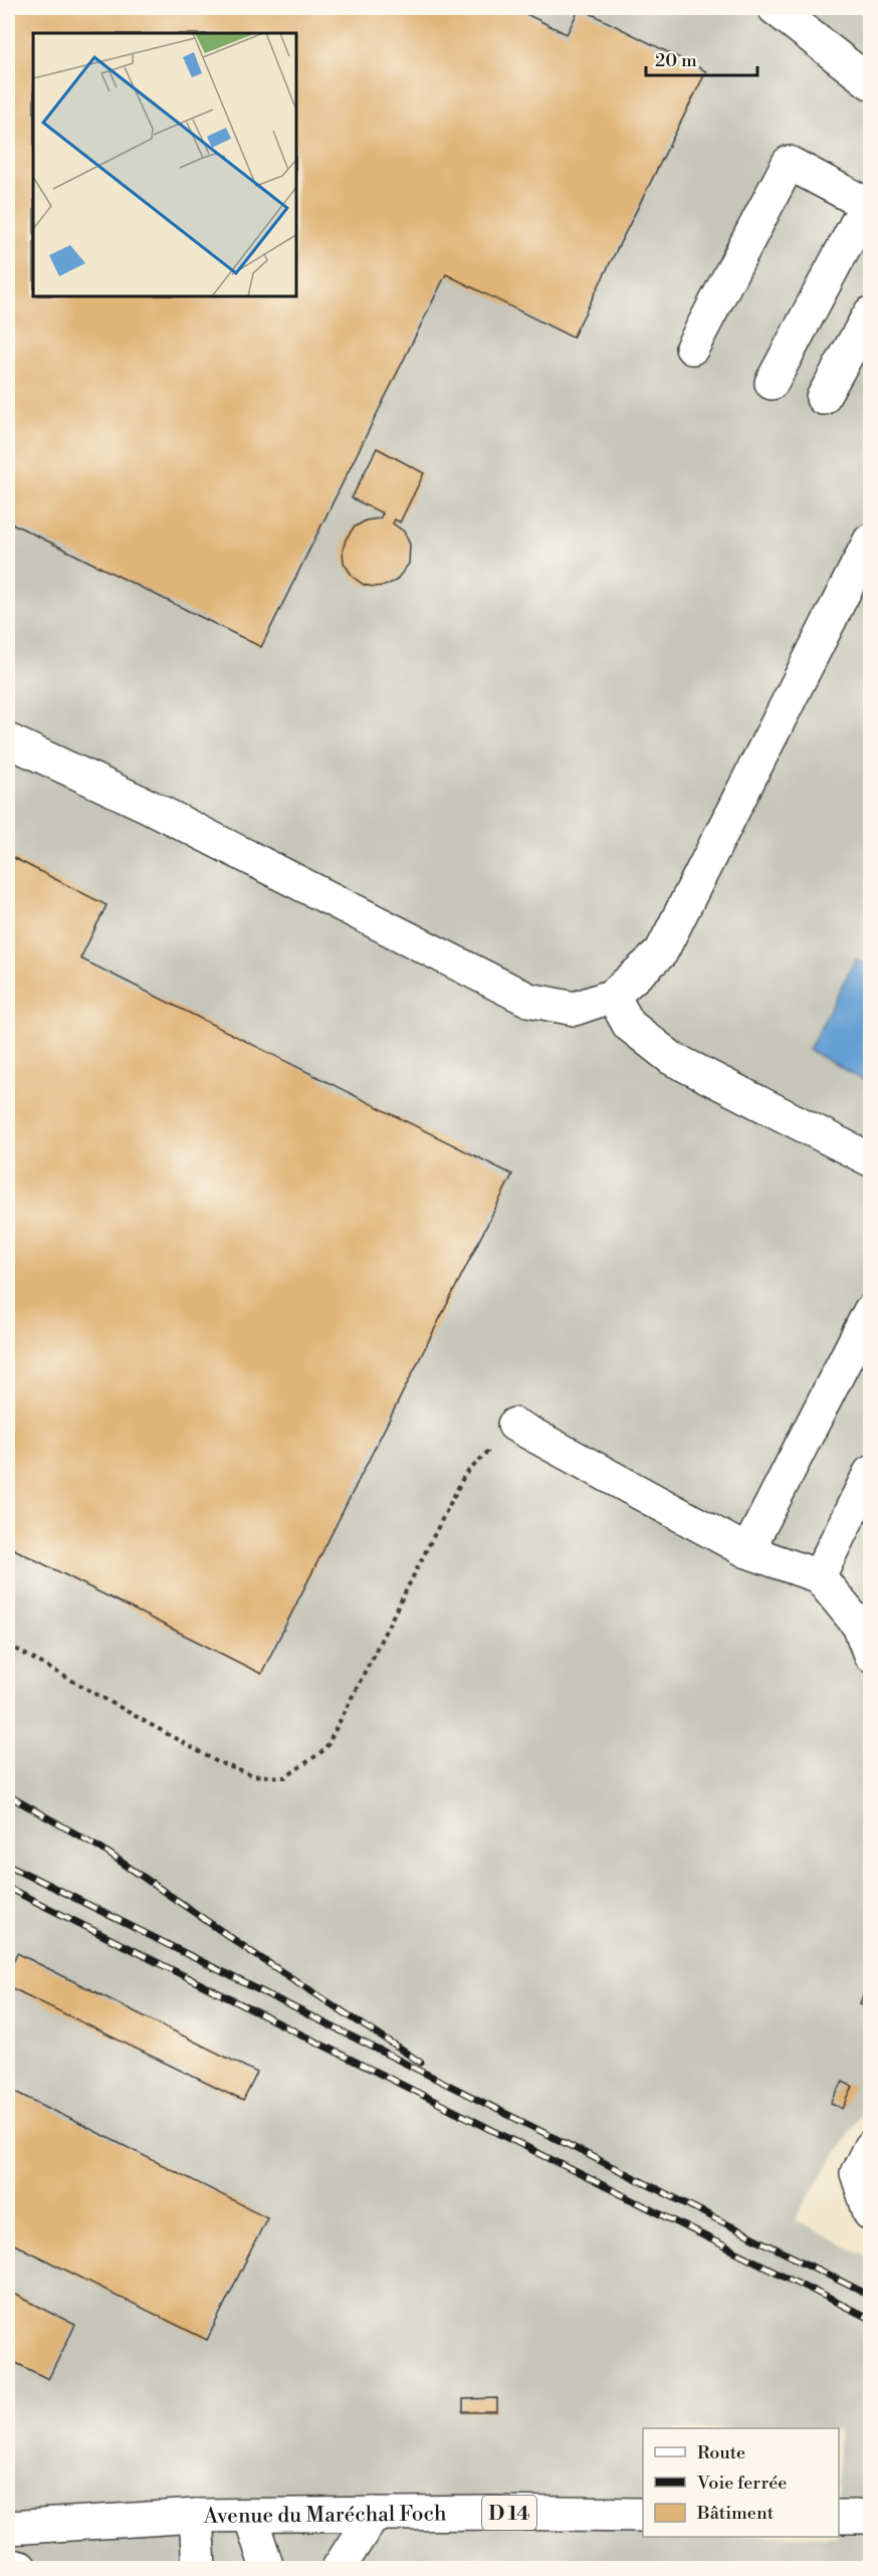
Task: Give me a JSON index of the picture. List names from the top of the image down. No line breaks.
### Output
{"streets":{"main road":["D 14","Avenue du Maréchal Foch"]},"legend":["Route","Voie ferrée","Bâtiment"],"scale_bar":"20 m"}
